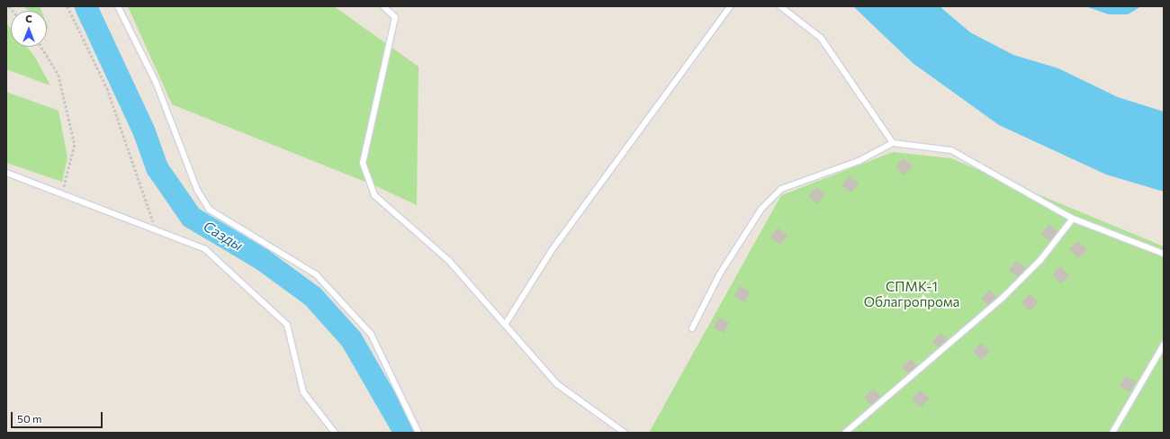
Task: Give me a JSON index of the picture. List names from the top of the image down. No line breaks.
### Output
{"water":["Сазды"],"parks":["СПМК-1 Облагропрома"],"scale_bar":"50 m","north":"top"}
